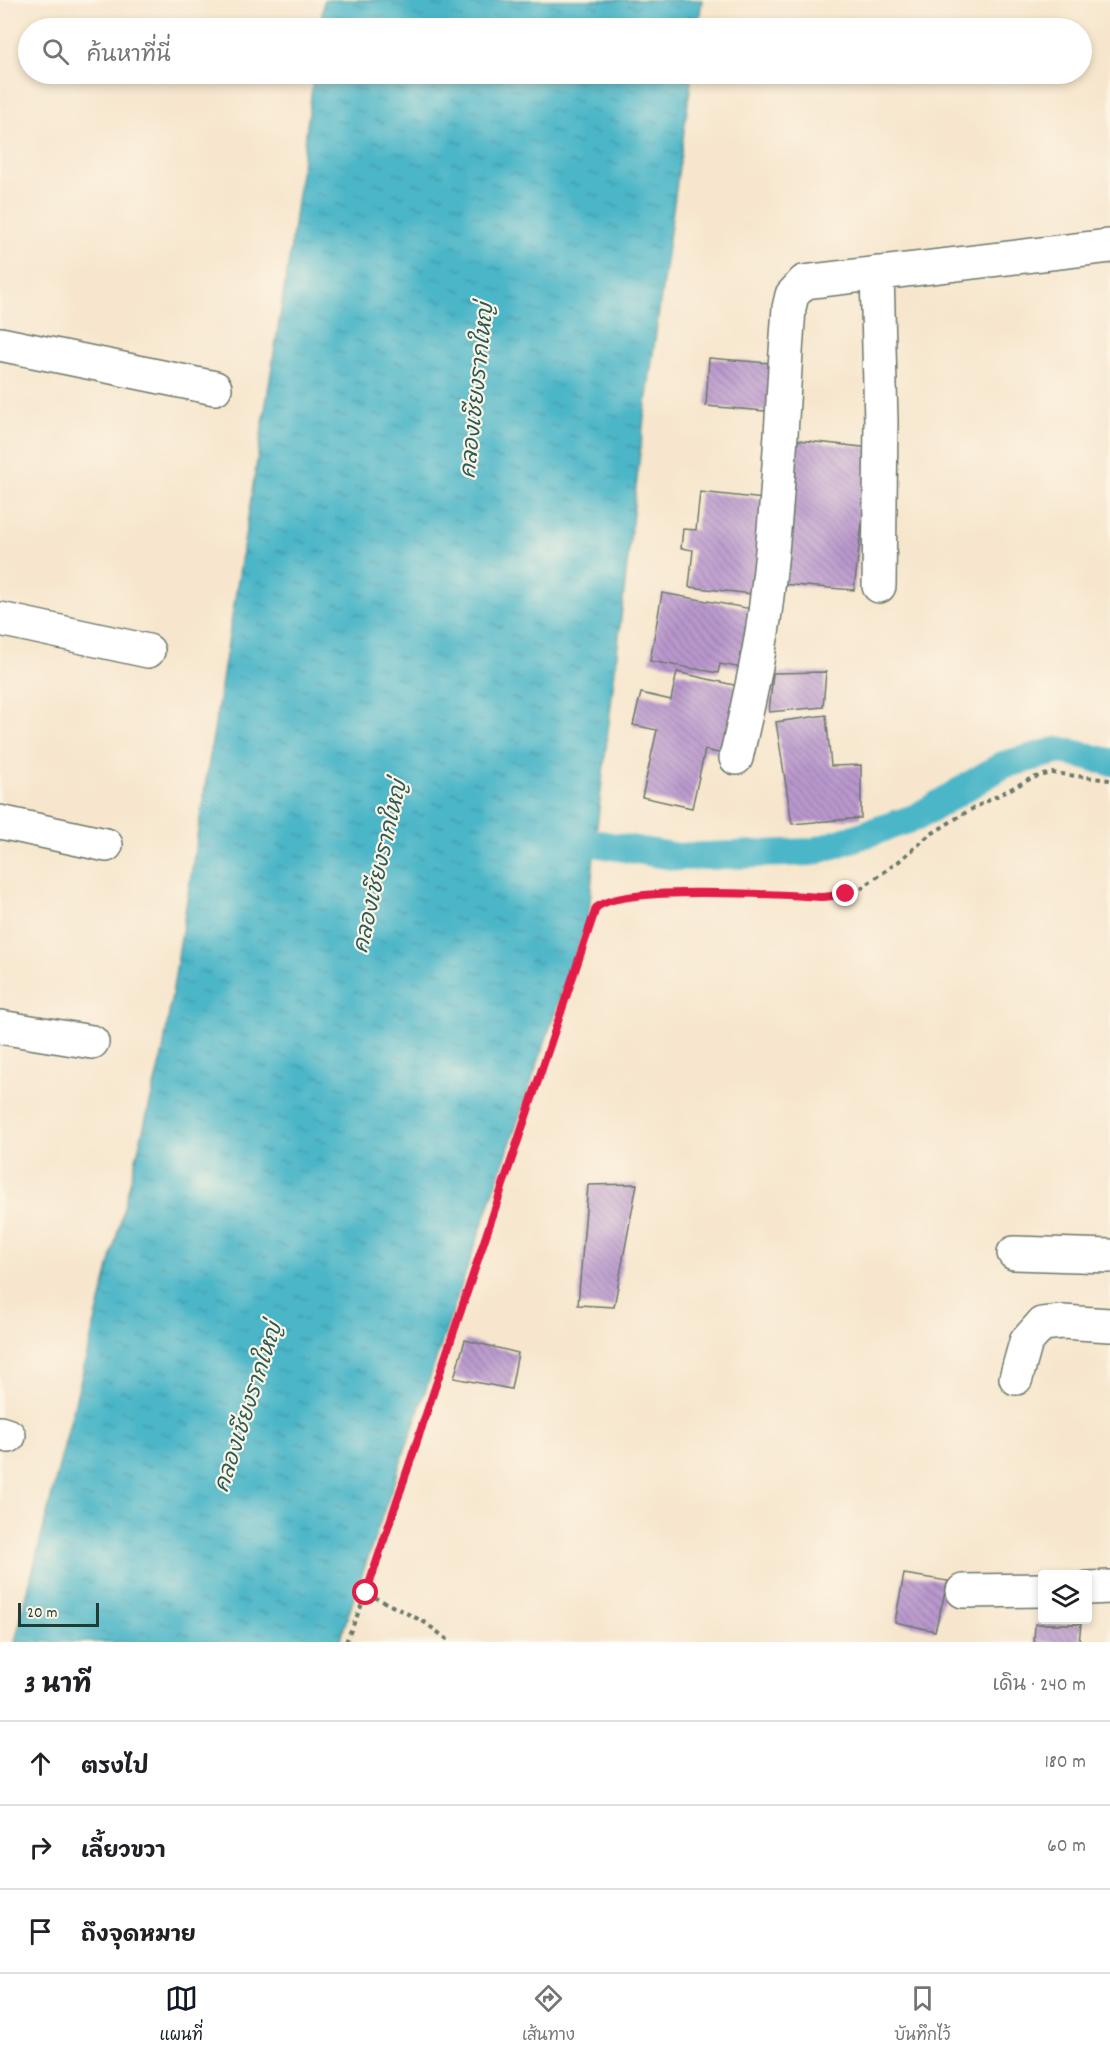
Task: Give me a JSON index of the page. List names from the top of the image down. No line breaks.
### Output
{"water":["คลองเชียงรากใหญ่"],"scale_bar":"20 m","page":{"search":"ค้นหาที่นี่","scale":"20 m","heading":["3 นาที","เดิน · 240 m"],"list":[["ตรงไป","180 m"],["เลี้ยวขวา","60 m"],"ถึงจุดหมาย"],"nav":["แผนที่","เส้นทาง","บันทึกไว้"]}}
